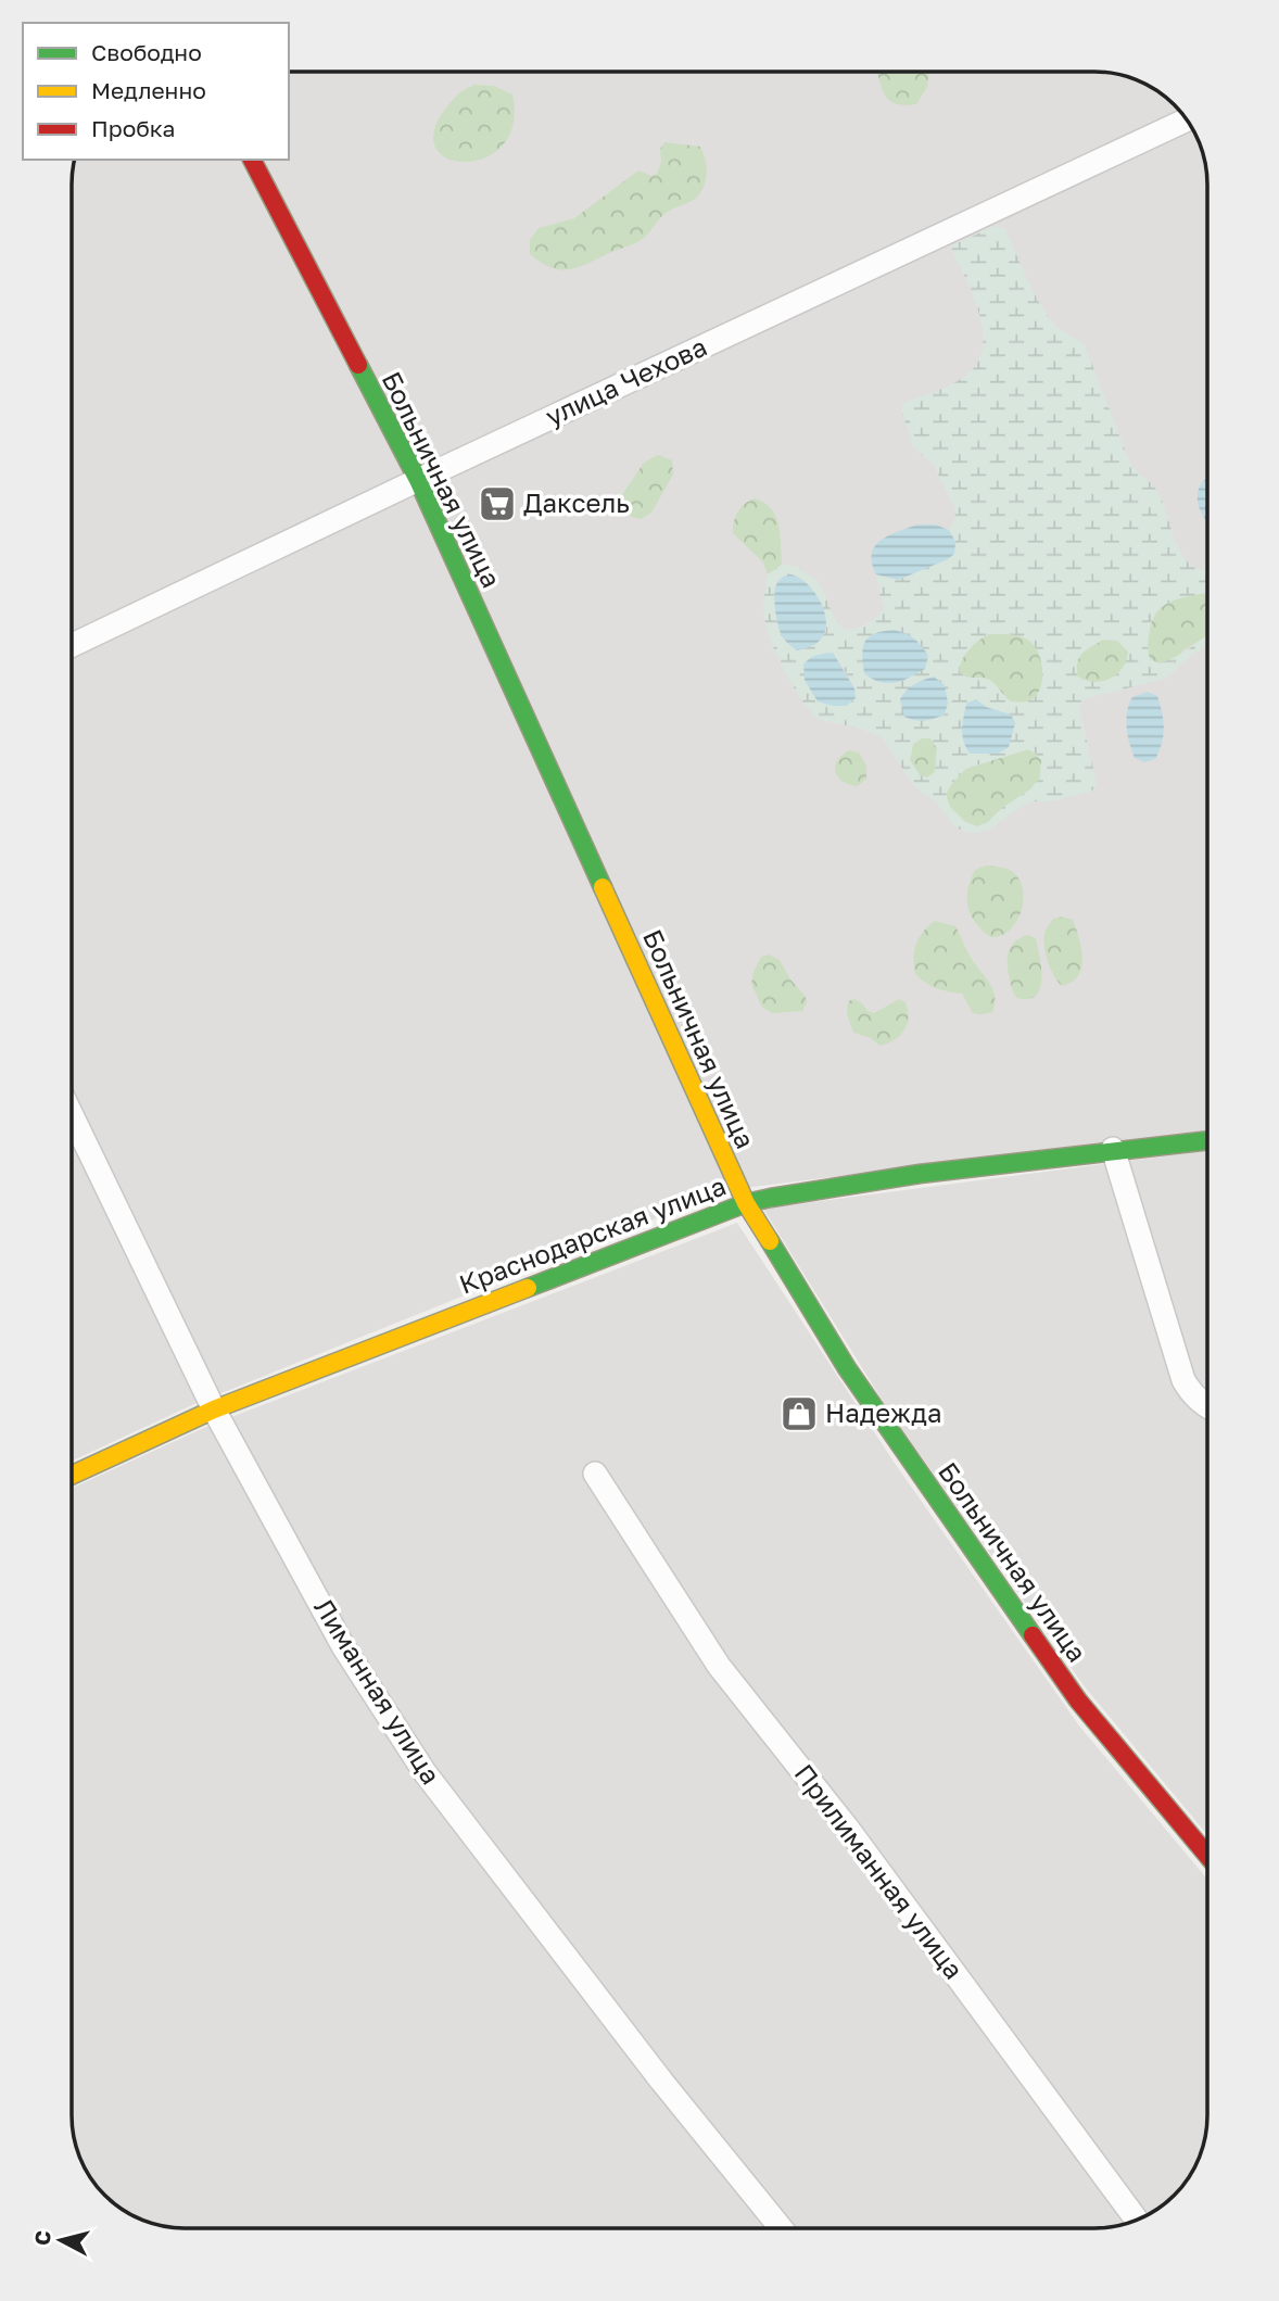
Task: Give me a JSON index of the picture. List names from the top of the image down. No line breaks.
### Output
{"streets":{"street":["улица Чехова","Больничная улица","Краснодарская улица","Лиманная улица","Прилиманная улица"]},"crossings":[["улица Чехова","Больничная улица"],["Больничная улица","Краснодарская улица"],["Краснодарская улица","Лиманная улица"]],"places":{"supermarket":["Даксель"],"shop":["Надежда"]},"legend":["Свободно","Медленно","Пробка"],"north":"left"}
